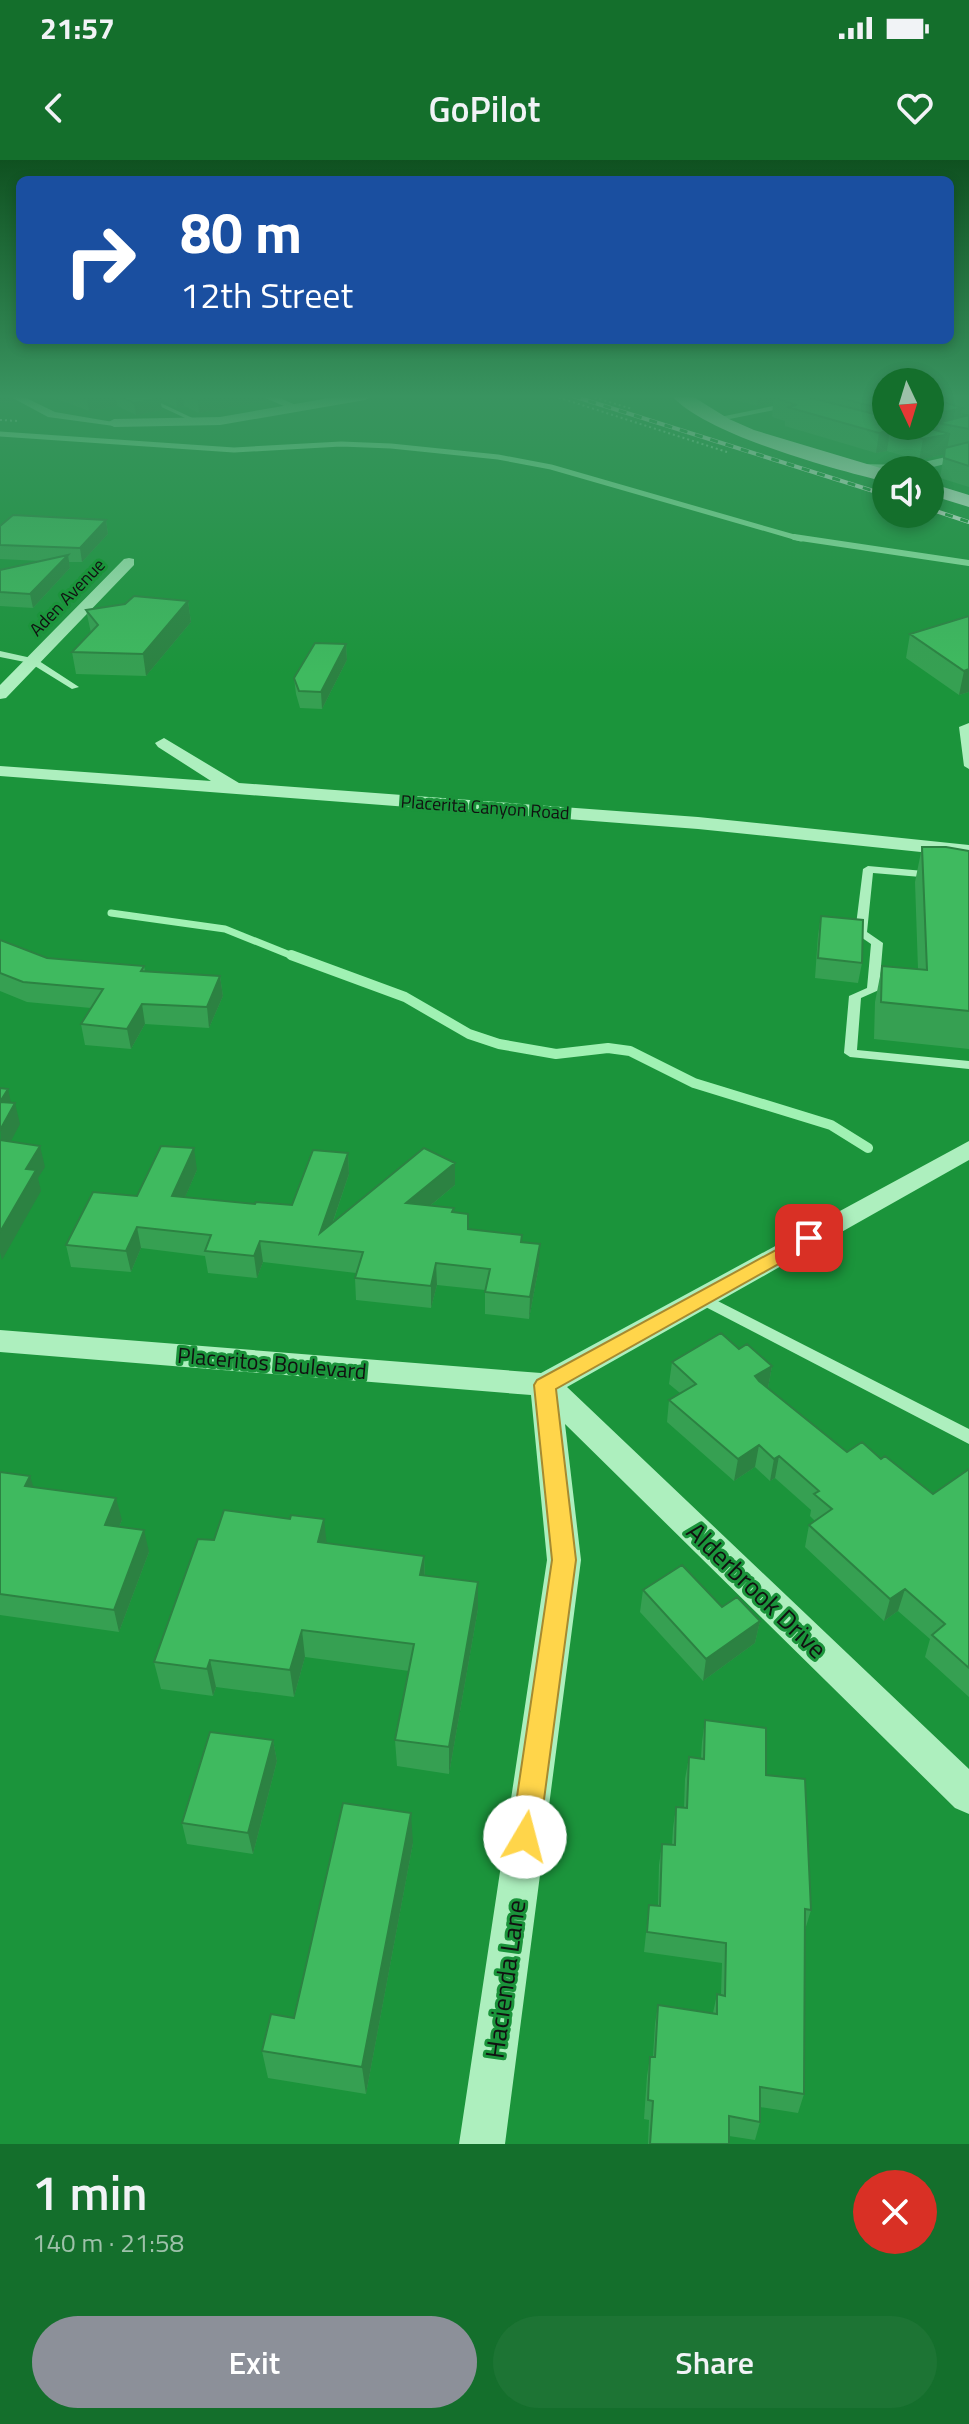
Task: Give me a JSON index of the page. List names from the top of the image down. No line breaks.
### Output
{"streets":{"street":["Aden Avenue","Placerita Canyon Road","Placeritos Boulevard","Alderbrook Drive","Hacienda Lane"]},"crossings":[["Placeritos Boulevard","Alderbrook Drive"],["Placeritos Boulevard","Hacienda Lane"],["Alderbrook Drive","Hacienda Lane"]],"north":"bottom","page":{"status":"21:57","header":"GoPilot","turn":["80 m","12th Street"],"heading":["1 min","140 m · 21:58"],"buttons":["Exit","Share"]}}
